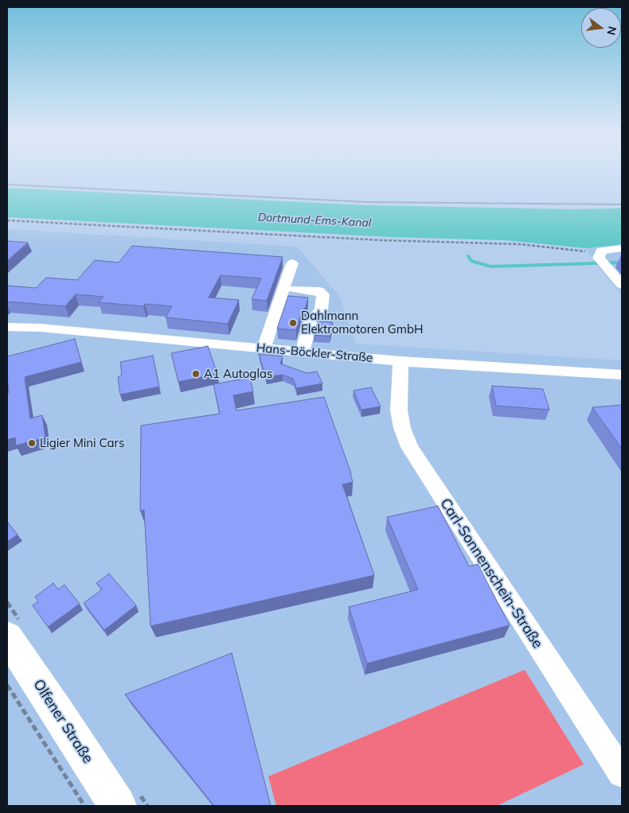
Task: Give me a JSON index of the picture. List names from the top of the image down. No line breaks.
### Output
{"streets":{"main road":["Olfener Straße"],"street":["Hans-Böckler-Straße","Carl-Sonnenschein-Straße"]},"crossings":[["Hans-Böckler-Straße","Carl-Sonnenschein-Straße"]],"water":["Dortmund-Ems-Kanal"],"places":["Dahlmann Elektromotoren GmbH","A1 Autoglas","Ligier Mini Cars"],"north":"right"}
